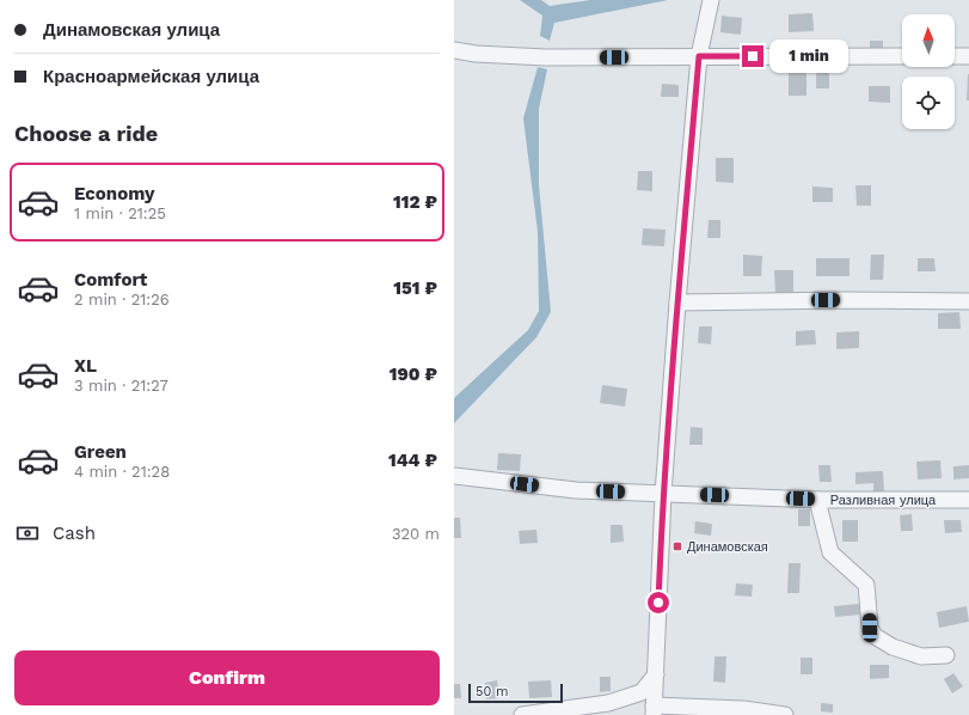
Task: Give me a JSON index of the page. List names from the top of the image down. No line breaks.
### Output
{"streets":{"street":["Разливная улица"]},"places":{"transit":["Динамовская"]},"scale_bar":"50 m","north":"top","page":{"banner":["Динамовская улица","Красноармейская улица"],"bubble":"1 min","heading":"Choose a ride","list":[{"name":"Economy","note":"1 min · 21:25","value":"112 ₽"},{"name":"Comfort","note":"2 min · 21:26","value":"151 ₽"},{"name":"XL","note":"3 min · 21:27","value":"190 ₽"},{"name":"Green","note":"4 min · 21:28","value":"144 ₽"}],"pay":["Cash","320 m"],"buttons":"Confirm","scale":"50 m"}}
